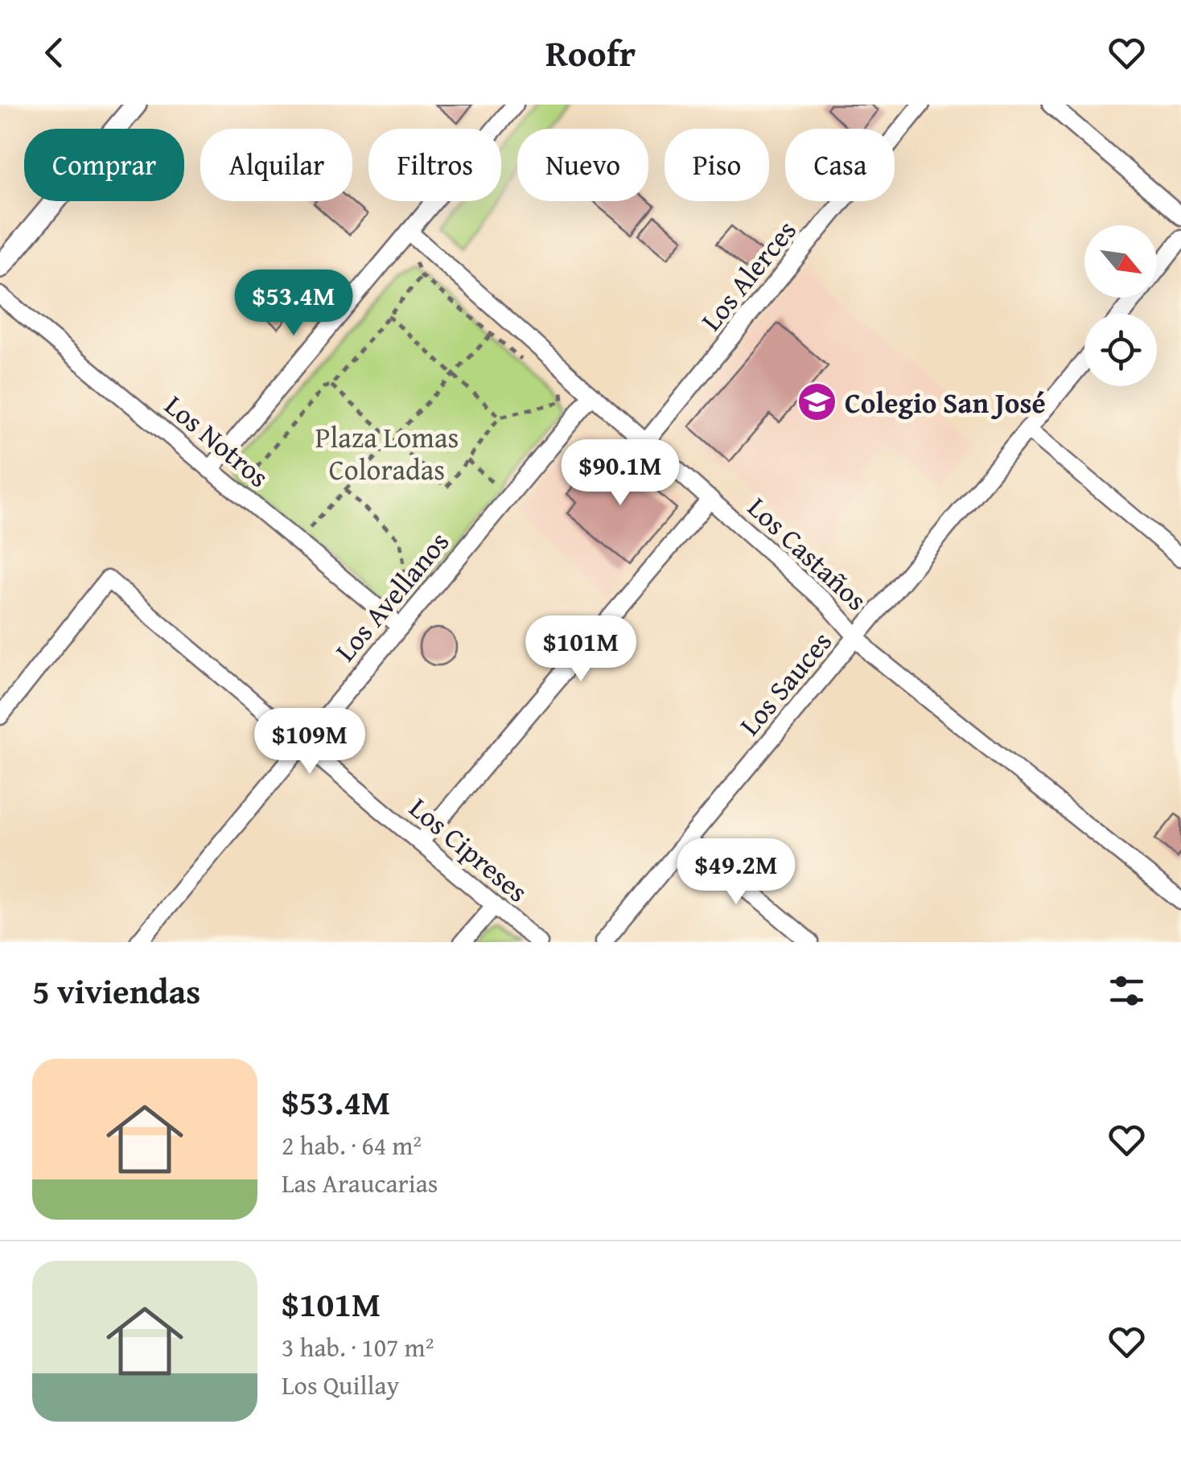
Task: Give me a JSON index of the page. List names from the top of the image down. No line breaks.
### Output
{"streets":{"street":["Los Alerces","Los Notros","Los Castaños","Los Avellanos","Los Sauces","Los Cipreses"]},"crossings":[["Los Alerces","Los Castaños"],["Los Notros","Los Avellanos"],["Los Castaños","Los Avellanos"],["Los Castaños","Los Sauces"],["Los Avellanos","Los Cipreses"]],"parks":["Plaza Lomas Coloradas"],"places":{"school or university":["Colegio San José"]},"north":"bottom right","page":{"header":"Roofr","chip":["Comprar","Alquilar","Filtros","Nuevo","Piso","Casa"],"price":["$53.4M","$90.1M","$101M","$109M","$49.2M"],"heading":"5 viviendas","list":[{"name":"$53.4M","note":"2 hab. · 64 m² · Las Araucarias"},{"name":"$101M","note":"3 hab. · 107 m² · Los Quillay"}]}}
